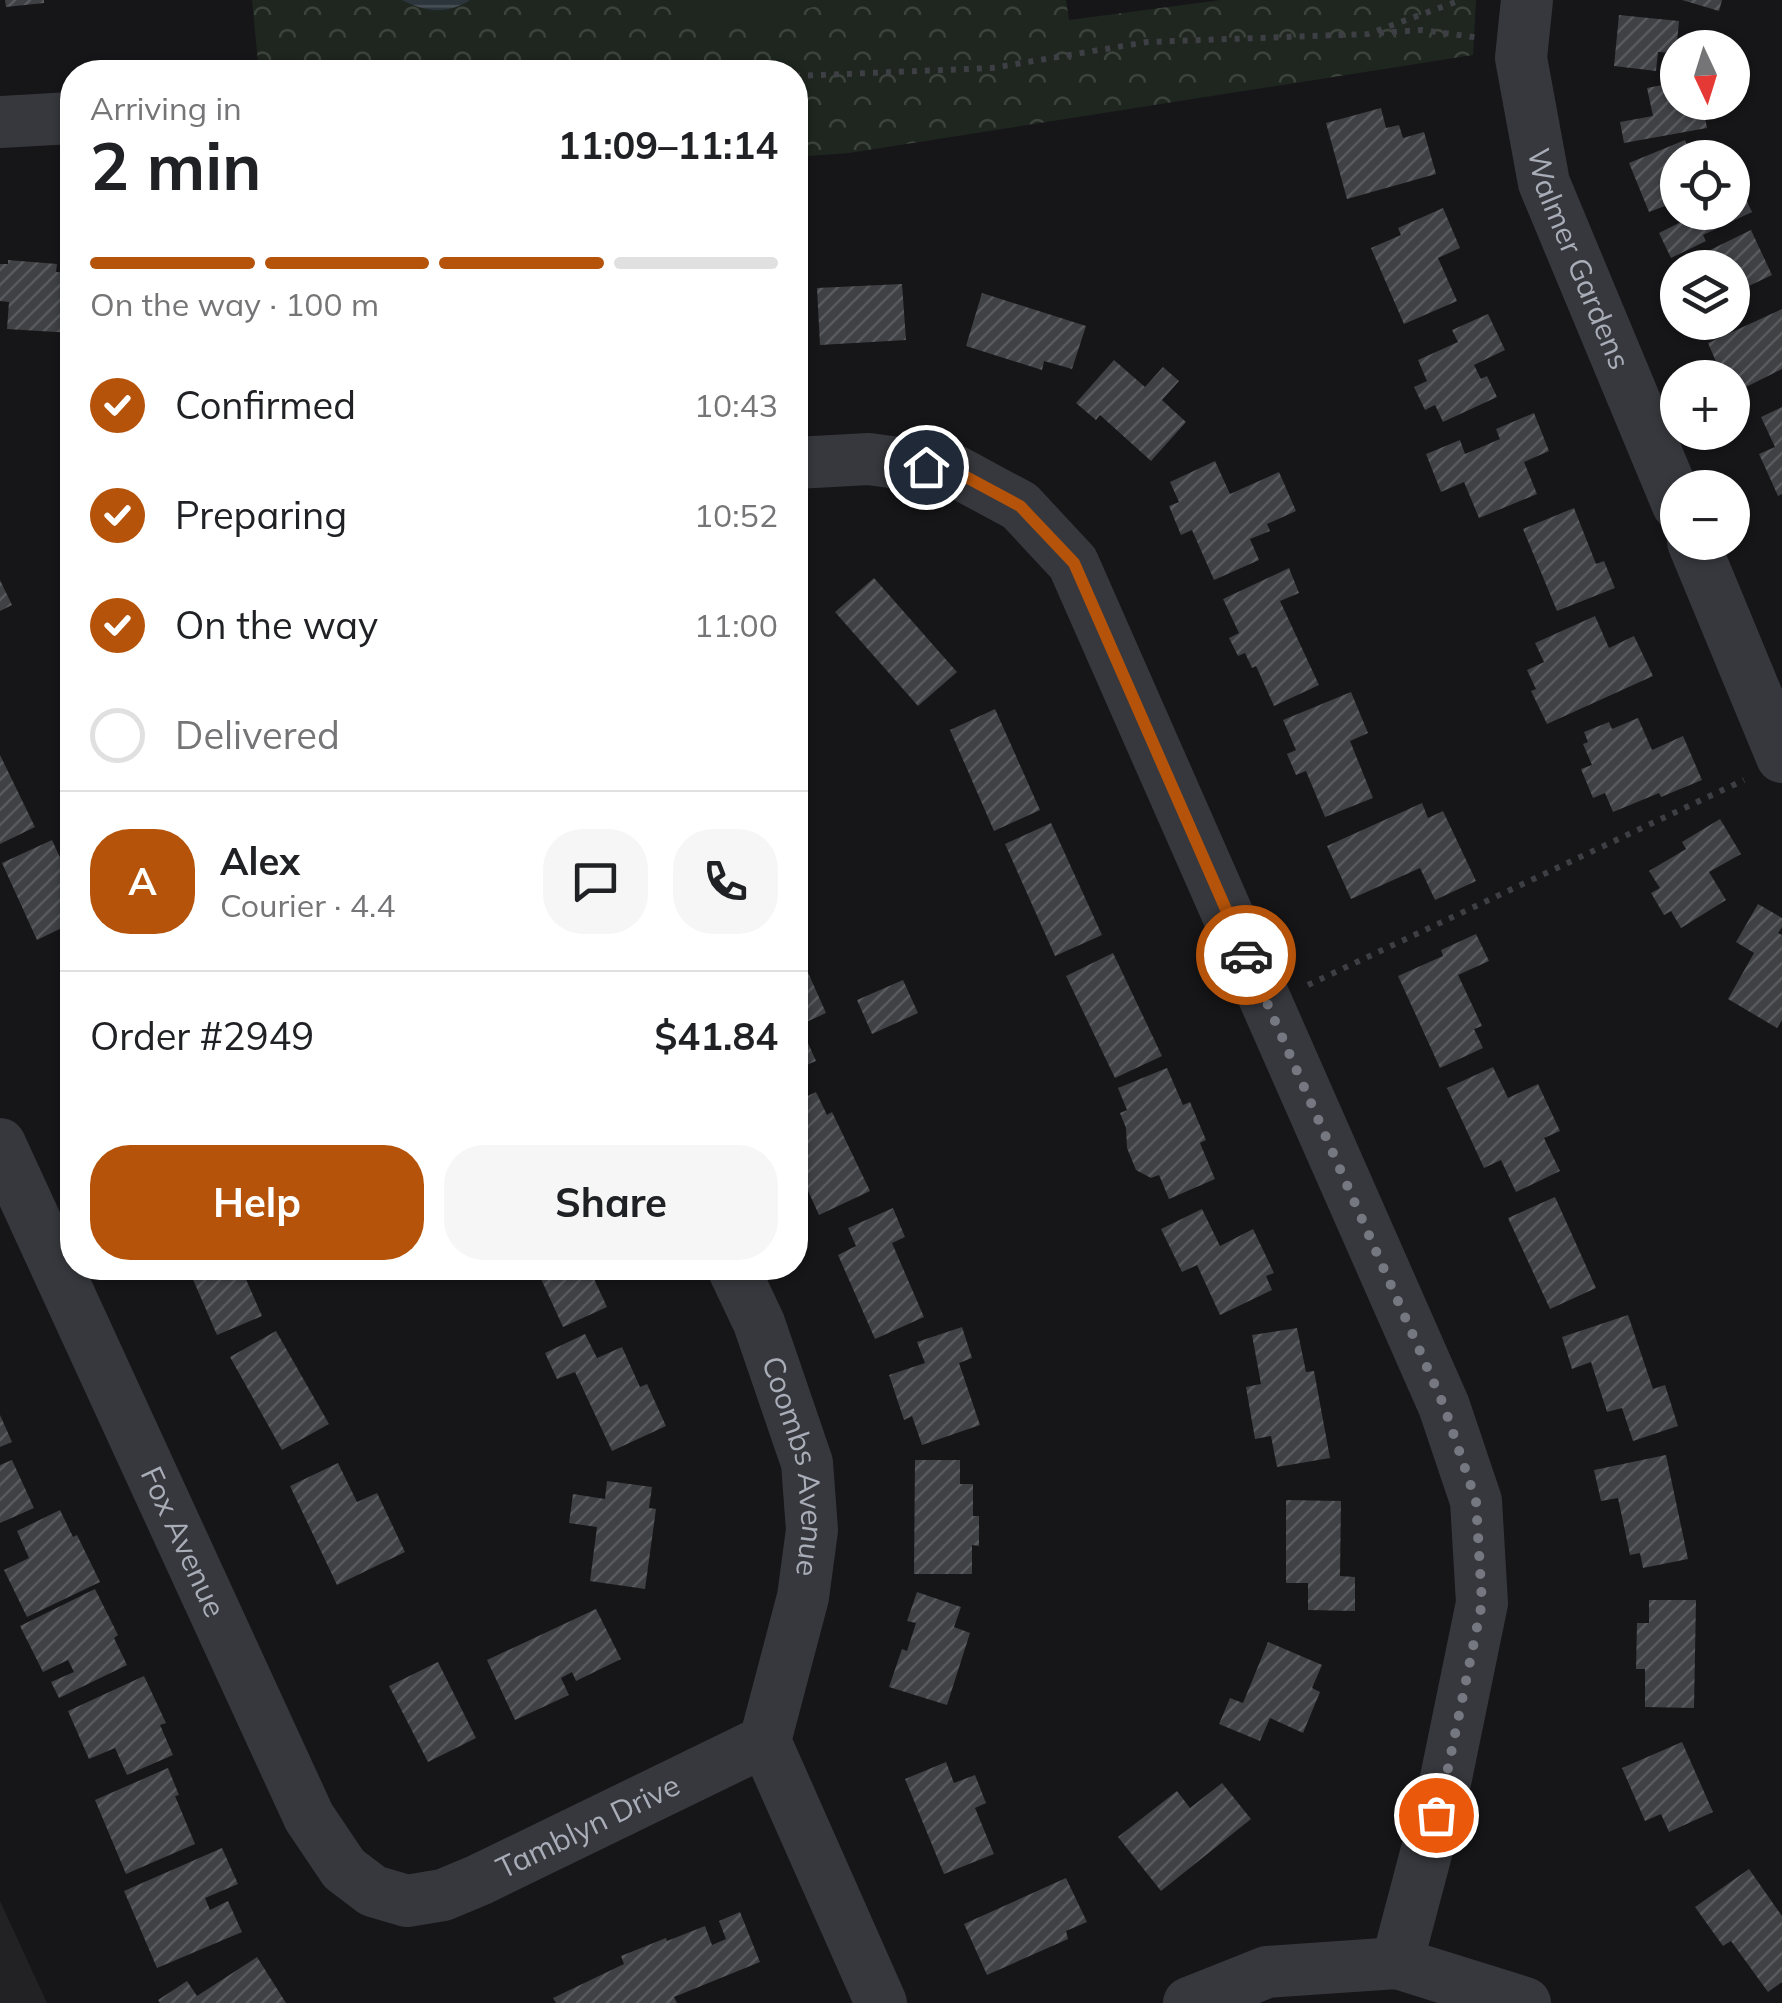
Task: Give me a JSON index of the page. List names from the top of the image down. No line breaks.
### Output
{"streets":{"street":["Walmer Gardens","Coombs Avenue","Fox Avenue","Tamblyn Drive"]},"crossings":[["Coombs Avenue","Tamblyn Drive"],["Fox Avenue","Tamblyn Drive"]],"north":"bottom","page":{"map_buttons":["+","−"],"heading":["2 min","Arriving in","11:09–11:14"],"panel":["Alex","Courier · 4.4","Order #2949","$41.84"],"bar":"On the way · 100 m","list":[["Confirmed","10:43"],["Preparing","10:52"],["On the way","11:00"],"Delivered"],"round":"A","buttons":["Help","Share"]}}
